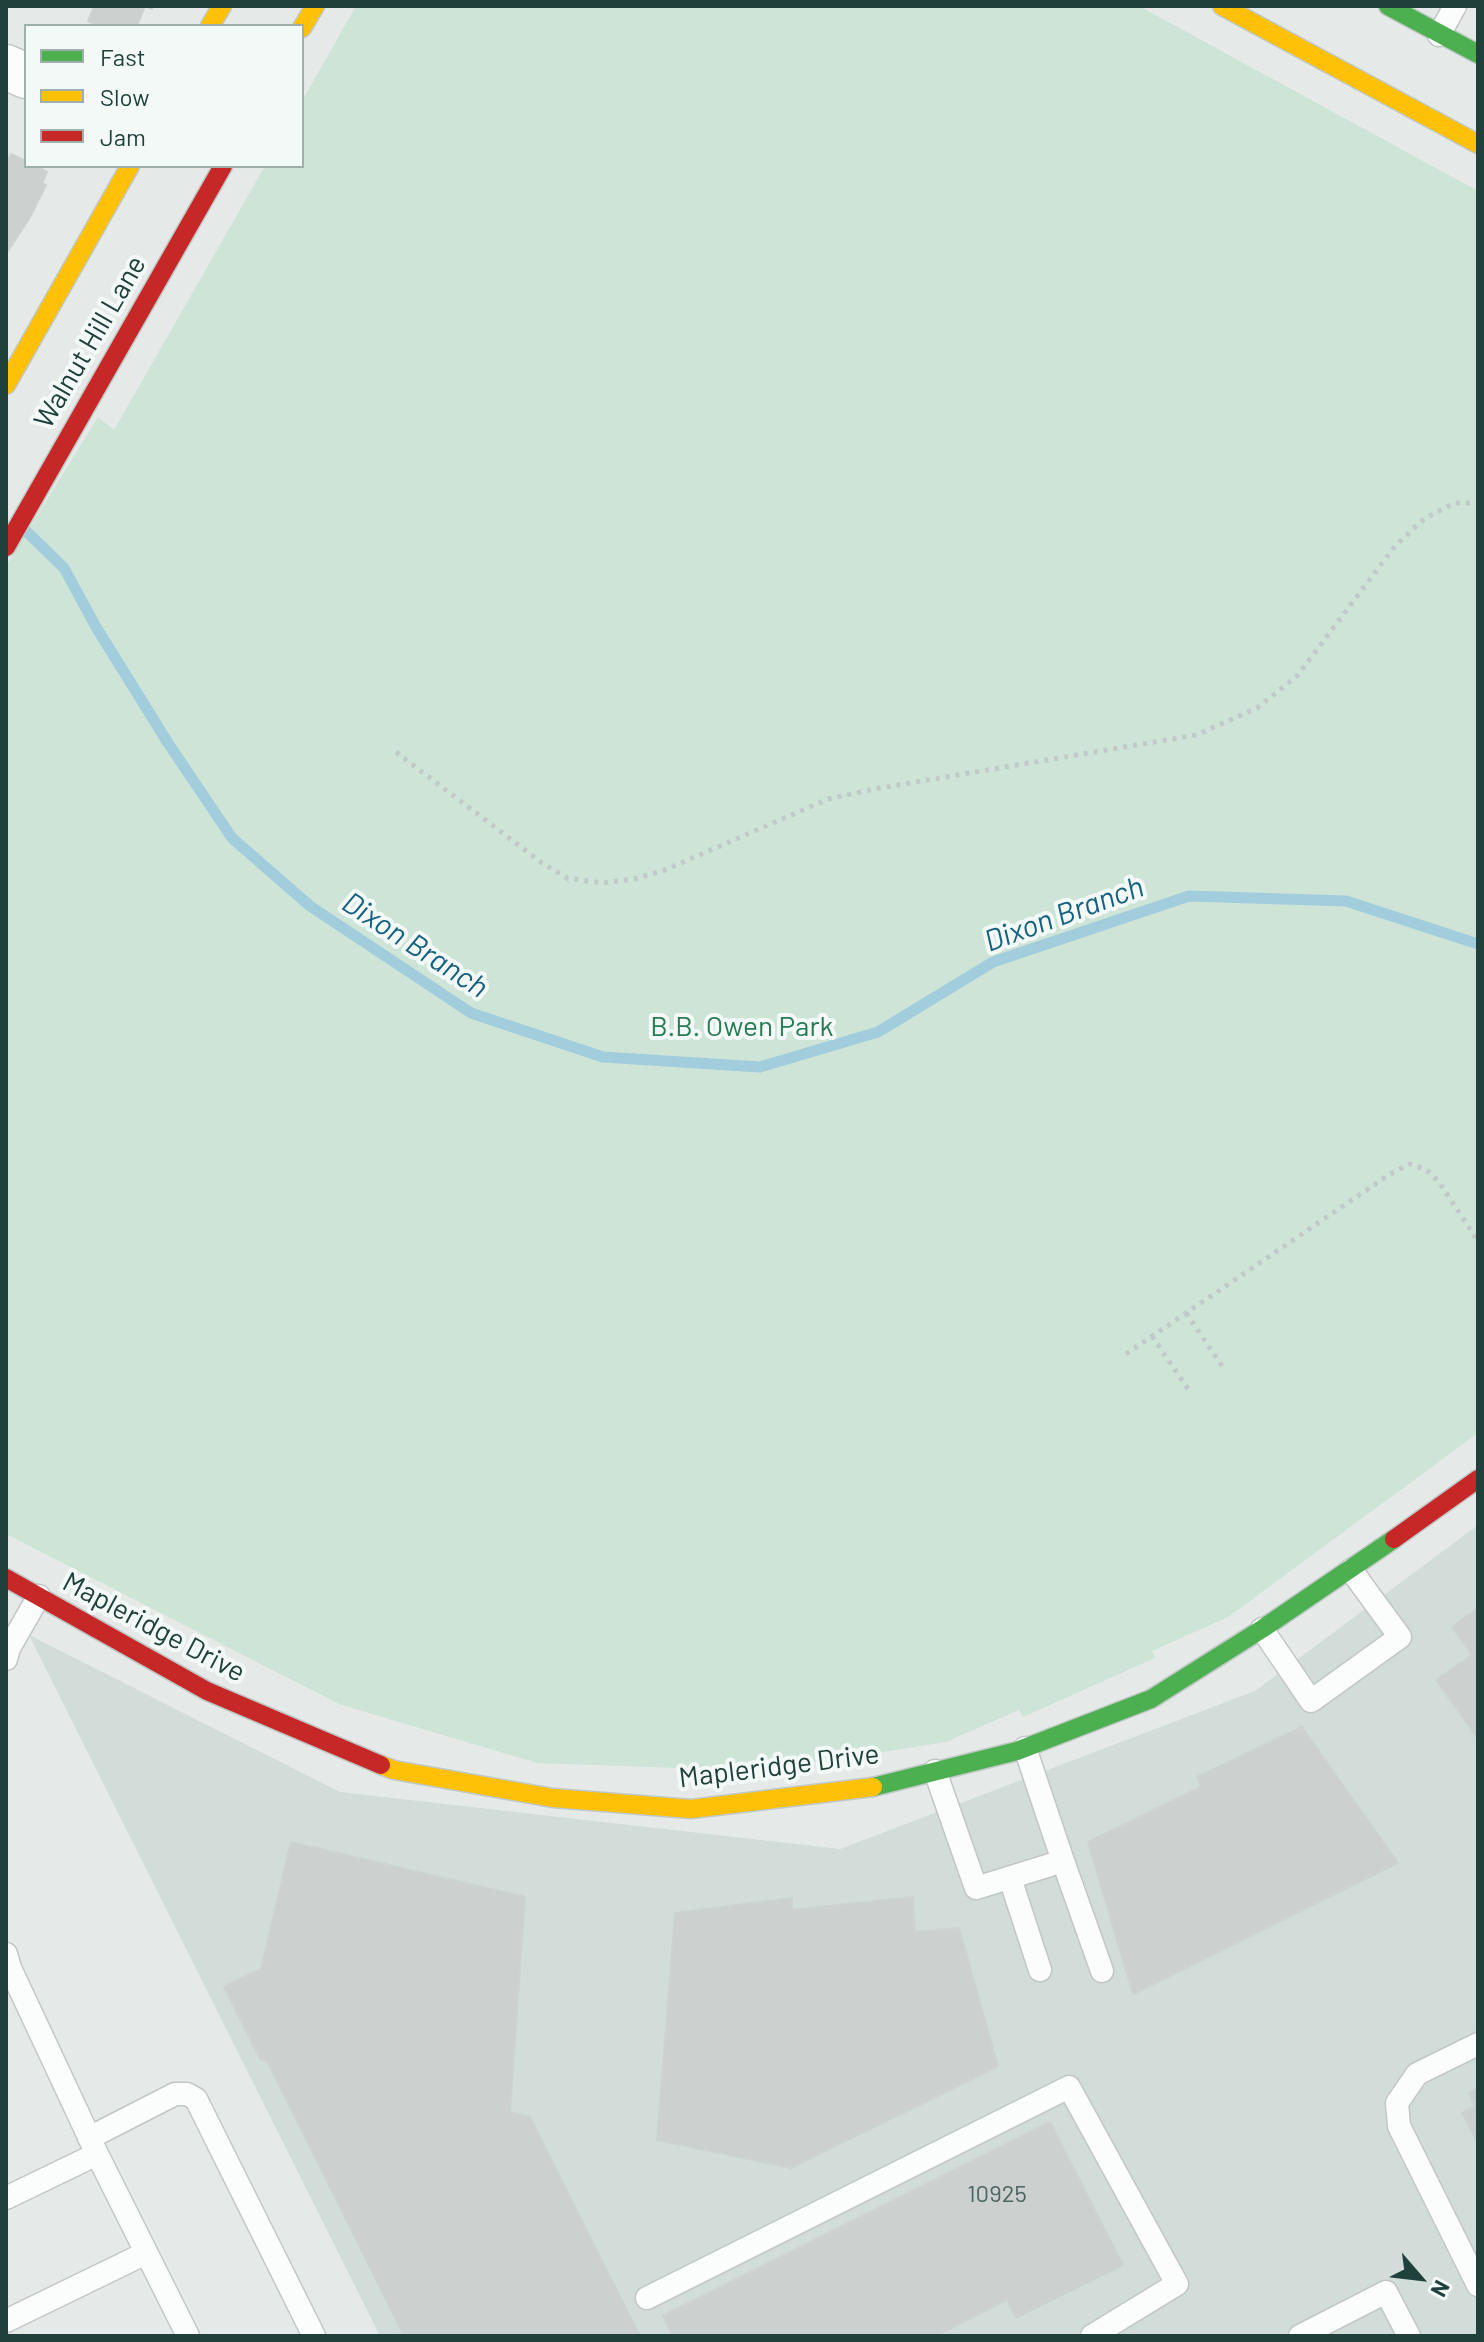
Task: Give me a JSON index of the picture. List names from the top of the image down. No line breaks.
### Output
{"streets":{"street":["Walnut Hill Lane","Mapleridge Drive"]},"water":["Dixon Branch"],"parks":["B.B. Owen Park"],"house_numbers":["10925"],"legend":["Fast","Slow","Jam"],"north":"bottom right"}
